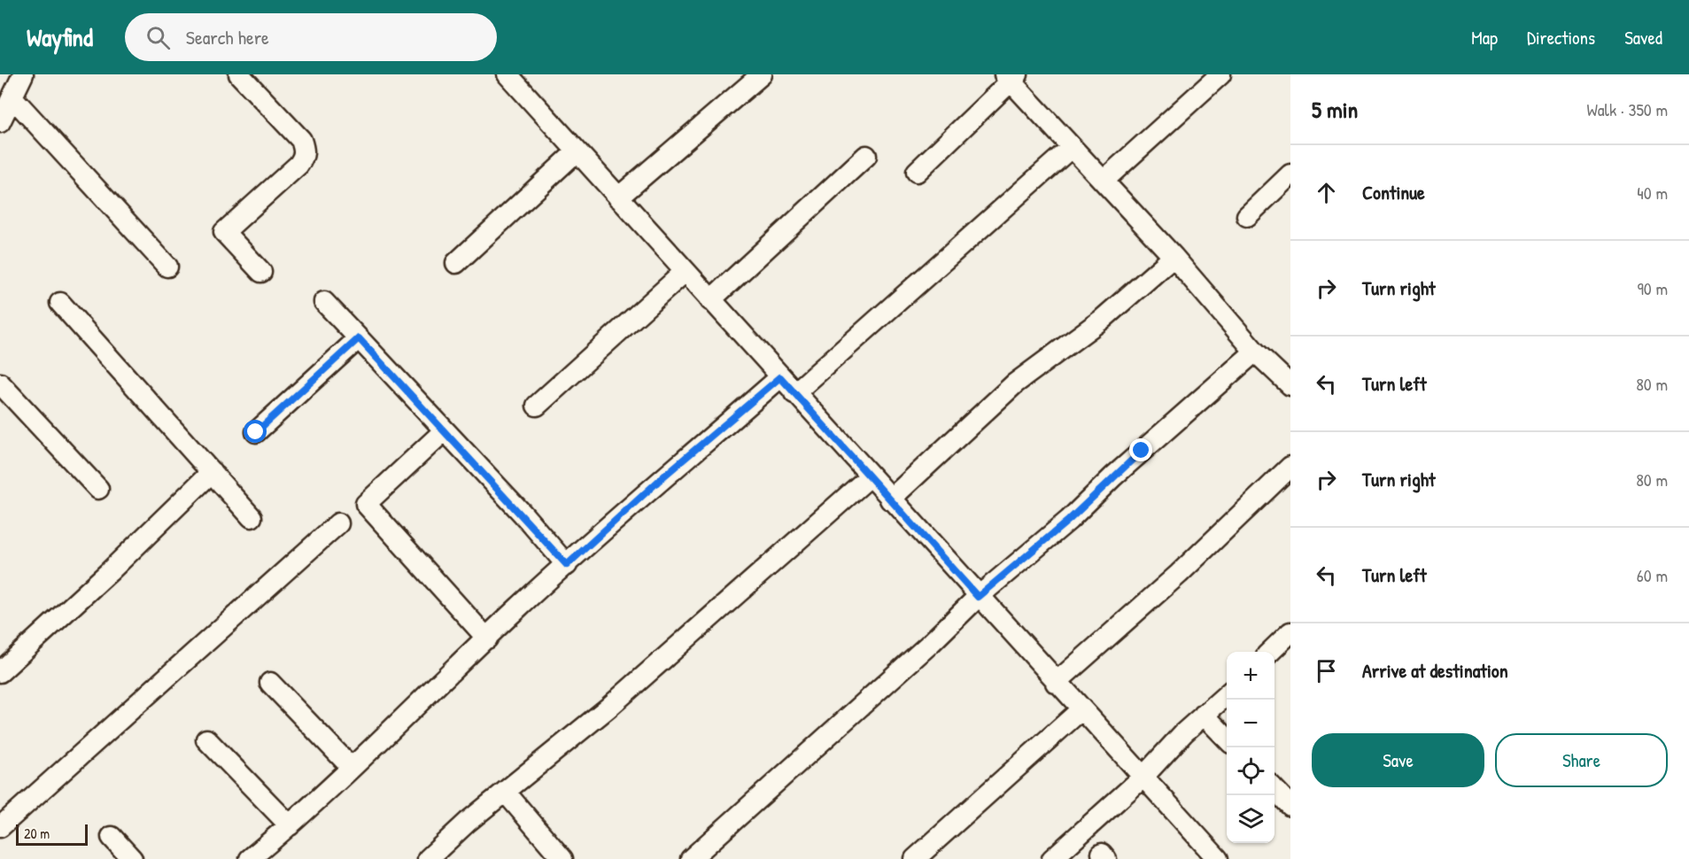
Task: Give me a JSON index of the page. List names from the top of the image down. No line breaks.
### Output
{"scale_bar":"20 m","page":{"header":"Wayfind","search":"Search here","nav":["Map","Directions","Saved"],"heading":["5 min","Walk · 350 m"],"list":[["Continue","40 m"],["Turn right","90 m"],["Turn left","80 m"],["Turn right","80 m"],["Turn left","60 m"],"Arrive at destination"],"map_buttons":["+","−"],"buttons":["Save","Share"],"scale":"20 m"}}
